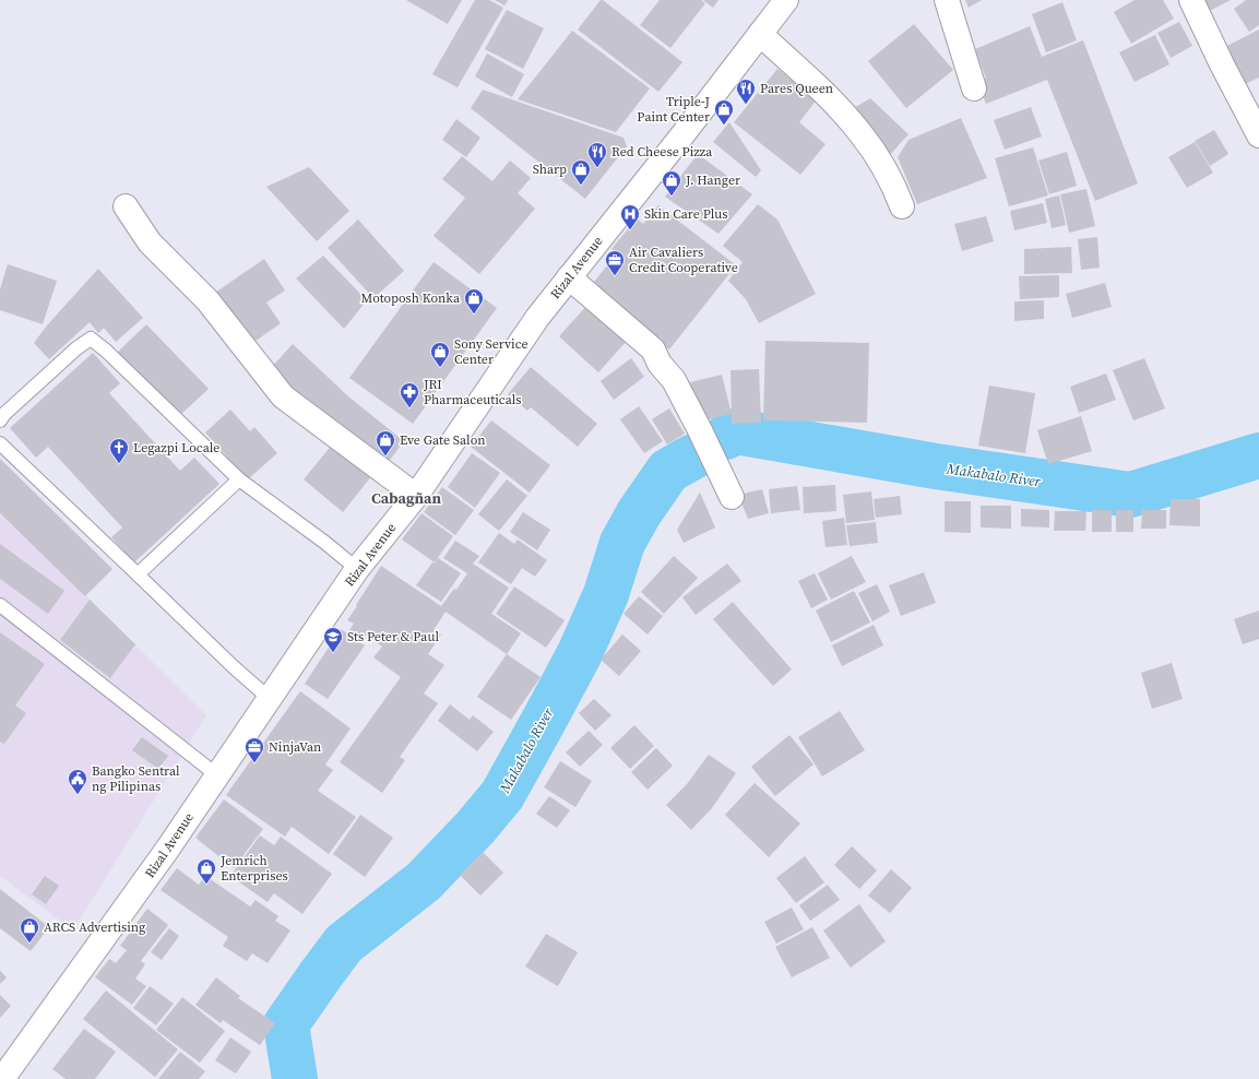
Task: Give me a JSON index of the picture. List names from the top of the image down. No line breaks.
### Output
{"streets":{"main road":["Rizal Avenue"]},"districts":["Cabagñan"],"water":["Makabalo River"],"places":{"restaurant":["Pares Queen","Red Cheese Pizza"],"shop":["Triple-J Paint Center","Sharp","J. Hanger","Motoposh Konka","Sony Service Center","Eve Gate Salon","Jemrich Enterprises","ARCS Advertising"],"hospital":["Skin Care Plus"],"office":["Air Cavaliers Credit Cooperative","NinjaVan"],"pharmacy":["JRI Pharmaceuticals"],"church":["Legazpi Locale"],"school or university":["Sts Peter & Paul"],"public building":["Bangko Sentral ng Pilipinas"]}}
